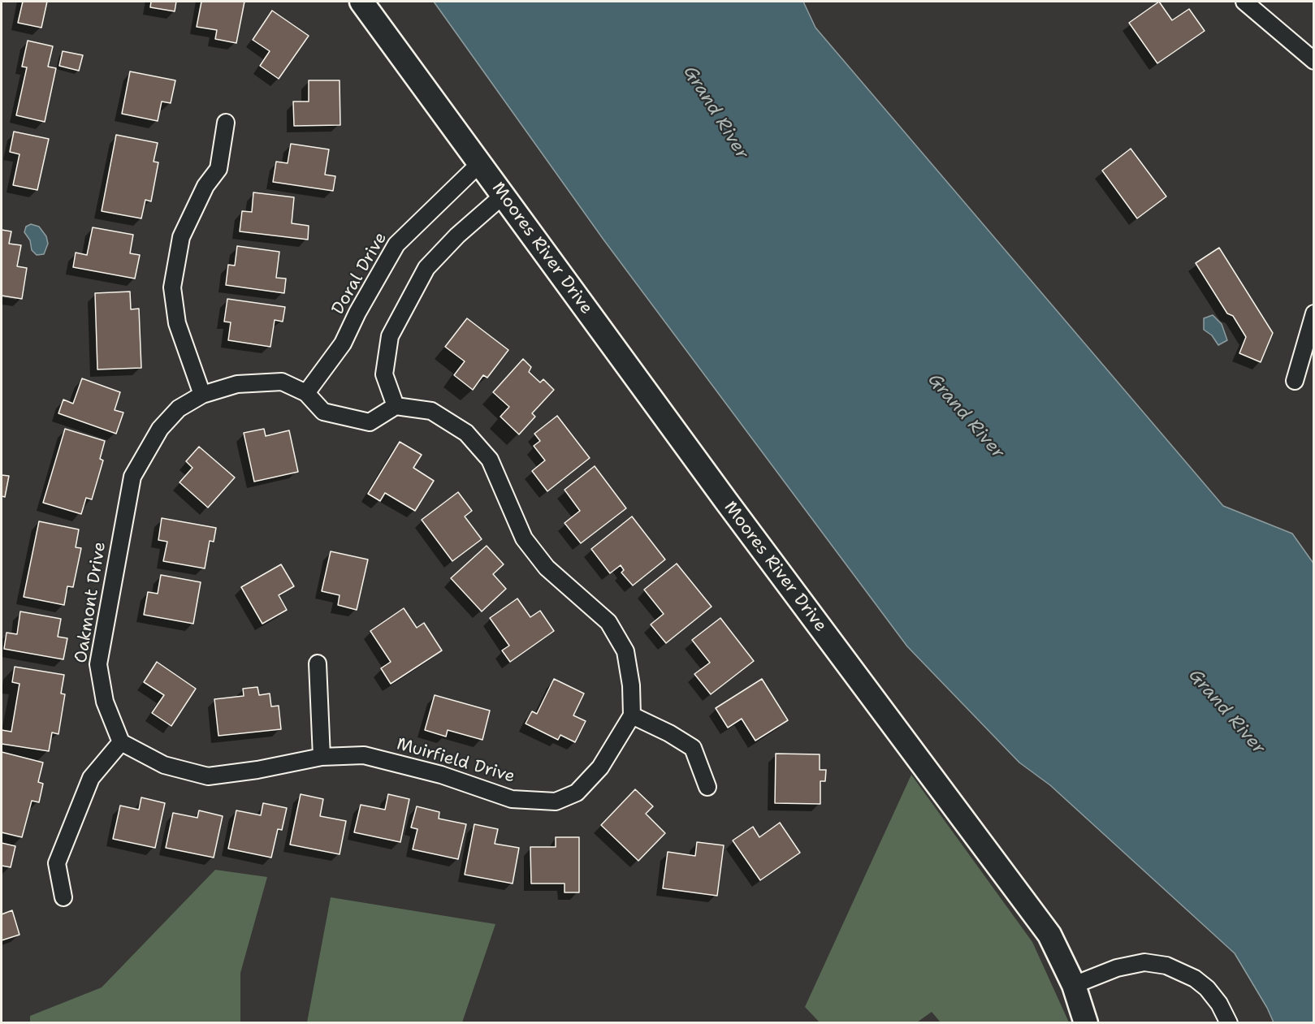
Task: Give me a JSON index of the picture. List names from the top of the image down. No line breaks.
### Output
{"streets":{"street":["Moores River Drive","Doral Drive","Oakmont Drive","Muirfield Drive"]},"crossings":[["Moores River Drive","Doral Drive"],["Doral Drive","Oakmont Drive"]],"water":["Grand River"]}
